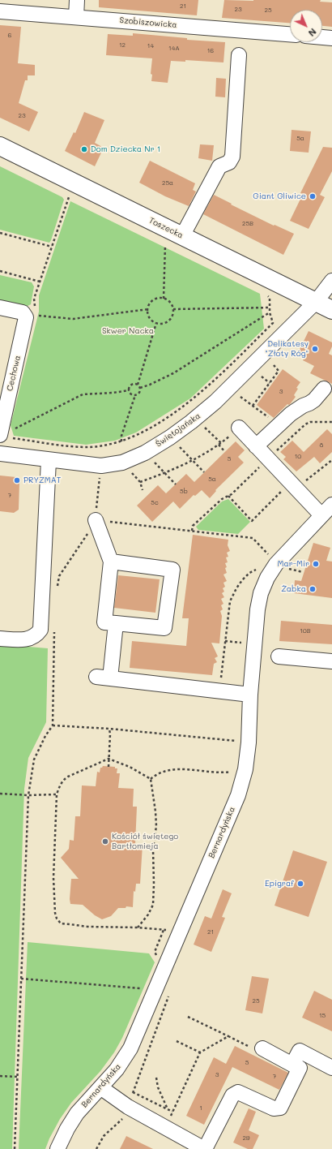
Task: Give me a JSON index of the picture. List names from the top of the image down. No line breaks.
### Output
{"streets":{"main road":["Toszecka"],"street":["Szobiszowicka","Cechowa","Świętojańska","Bernardyńska"]},"crossings":[["Toszecka","Świętojańska"]],"parks":["Skwer Nacka"],"places":["Dom Dziecka Nr 1","Giant Gliwice","Delikatesy \"Złoty Róg\"","PRYZMAT","Mar-Mir","Żabka","Kościół świętego Bartłomieja","Epigraf"],"house_numbers":["21","23","25","6","12","14","14A","16","23","5a","25a","25B","3","8","10","5","5a","5b","7","5c","10B","21","25","15","5","3","7","1","29"],"north":"bottom right"}
